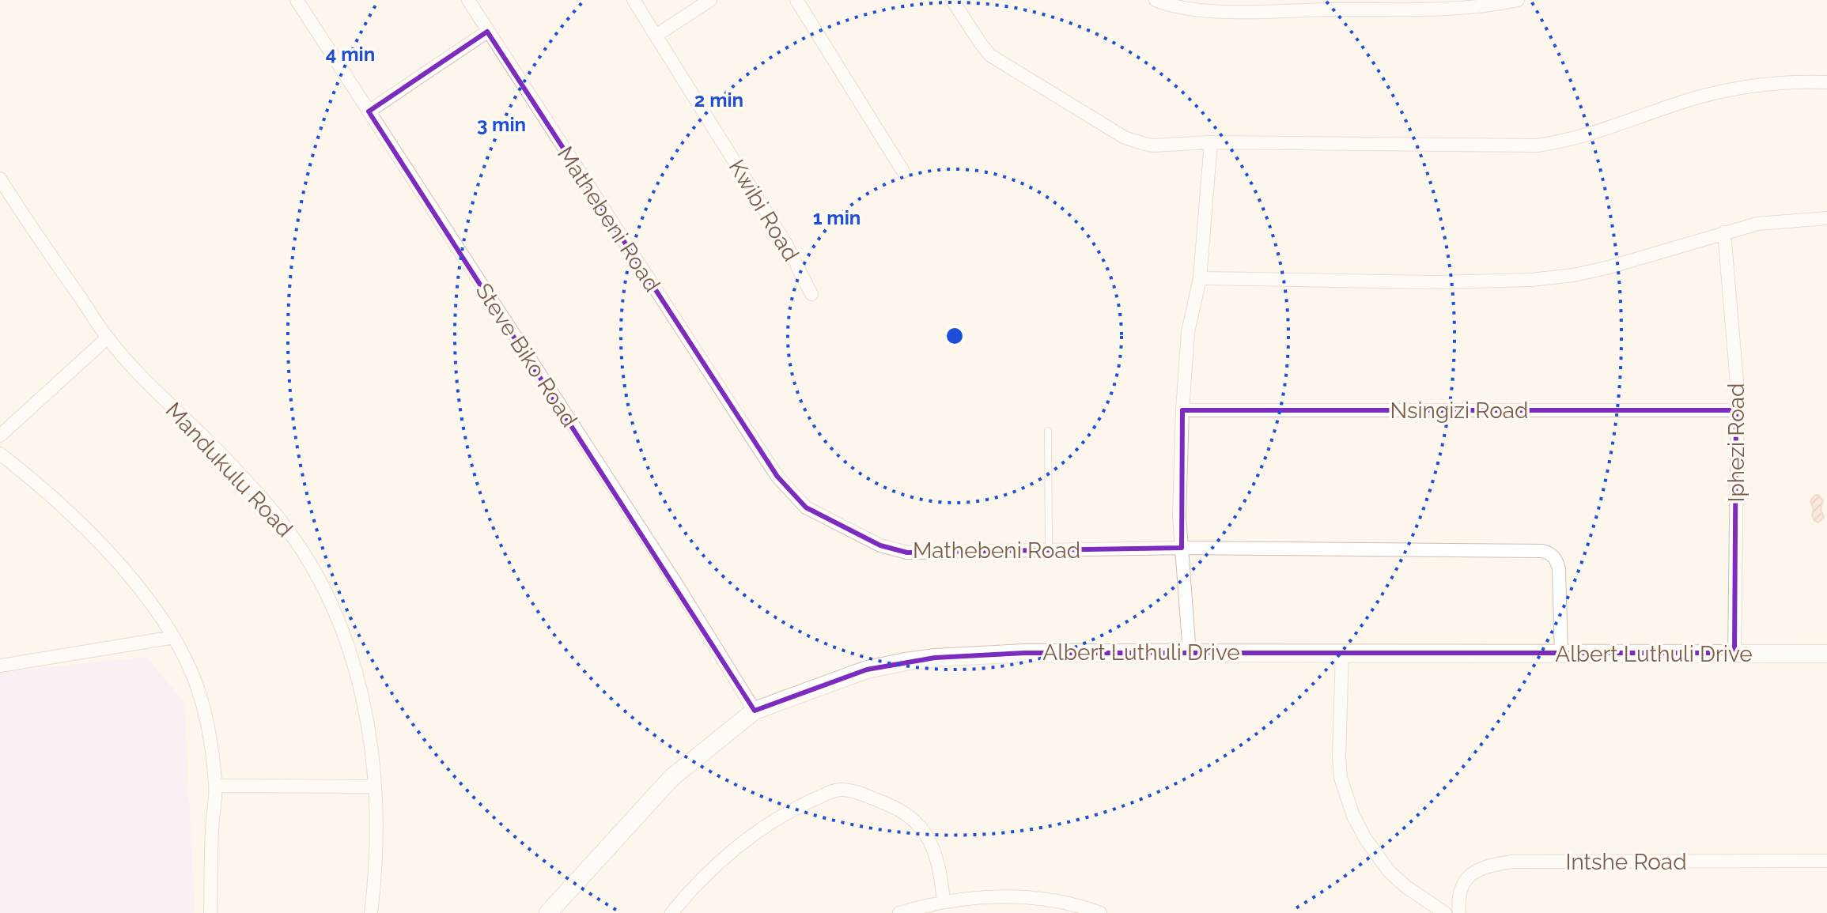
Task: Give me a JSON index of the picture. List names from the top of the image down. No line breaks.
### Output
{"streets":{"street":["Kwibi Road","Mathebeni Road","Steve Biko Road","Nsingizi Road","Iphezi Road","Mandukulu Road","Albert Luthuli Drive","Intshe Road"]},"crossings":[["Mathebeni Road","Albert Luthuli Drive"],["Steve Biko Road","Albert Luthuli Drive"],["Nsingizi Road","Iphezi Road"],["Iphezi Road","Albert Luthuli Drive"]],"rings":["4 min","2 min","3 min","1 min"]}
